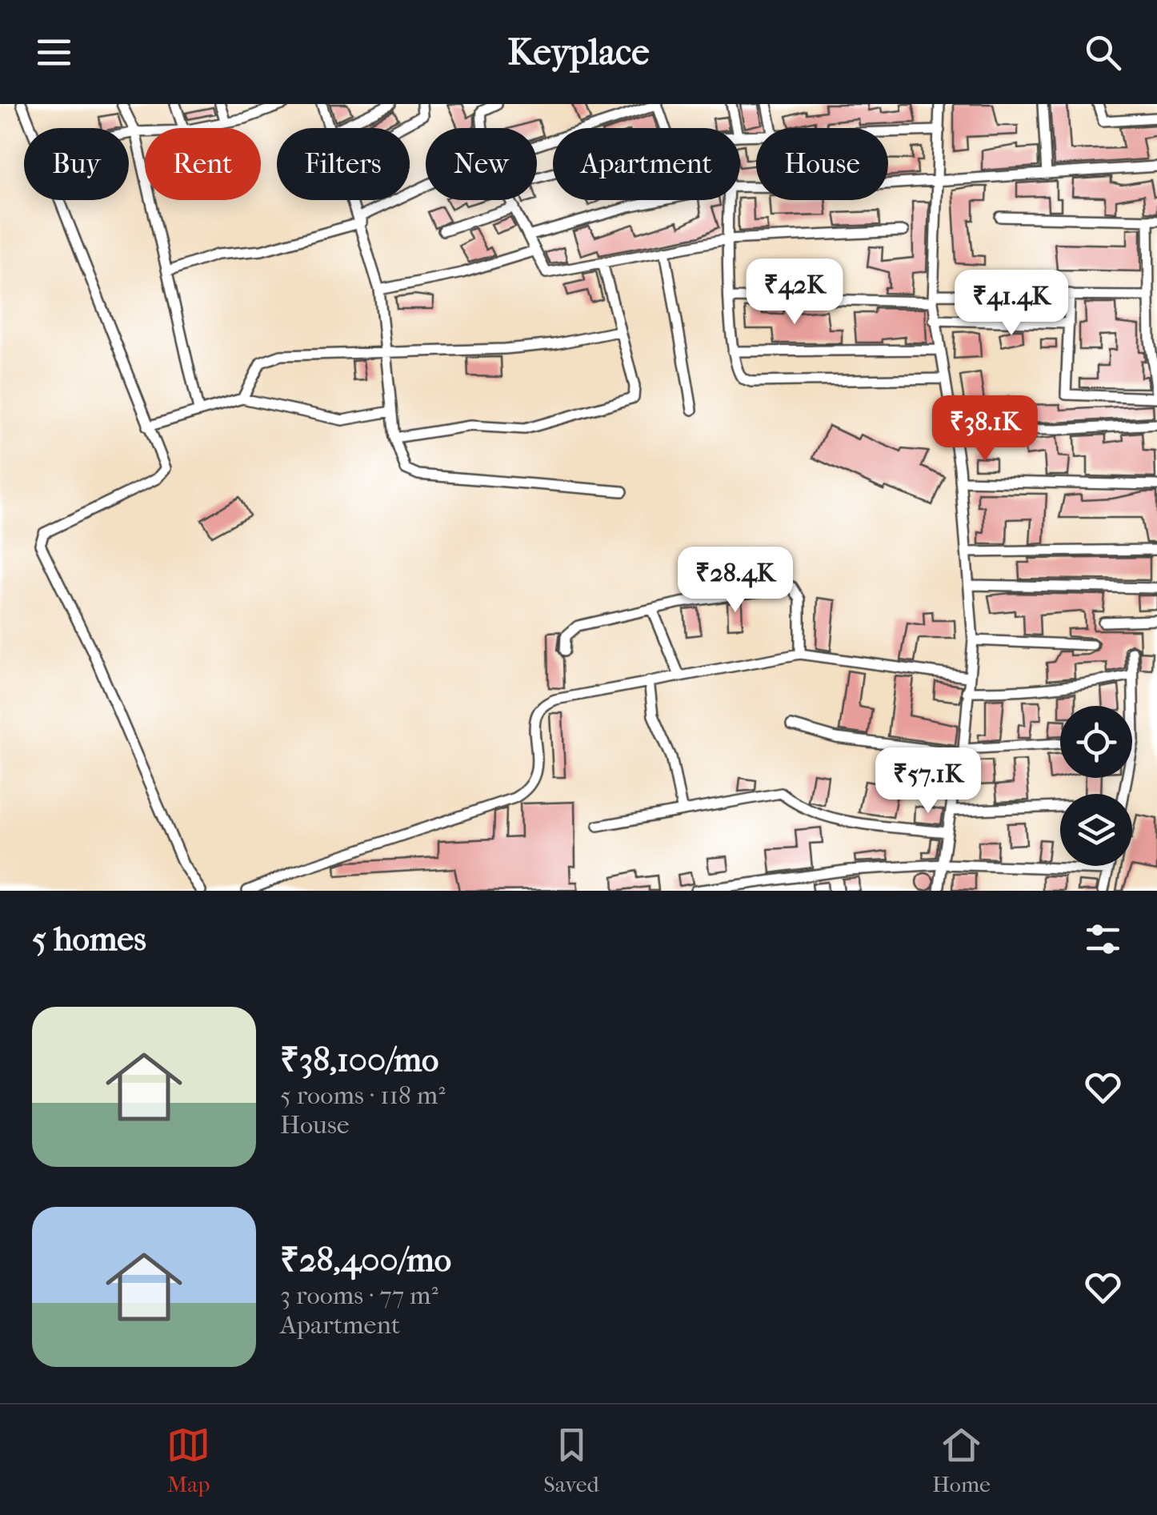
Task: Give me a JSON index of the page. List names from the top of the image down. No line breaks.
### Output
{"page":{"header":"Keyplace","chip":["Buy","Rent","Filters","New","Apartment","House"],"price":["₹42K","₹41.4K","₹38.1K","₹28.4K","₹57.1K"],"heading":"5 homes","list":[{"name":"₹38,100/mo","note":"5 rooms · 118 m² · House"},{"name":"₹28,400/mo","note":"3 rooms · 77 m² · Apartment"}],"tabs":["Map","Saved","Home"]}}
